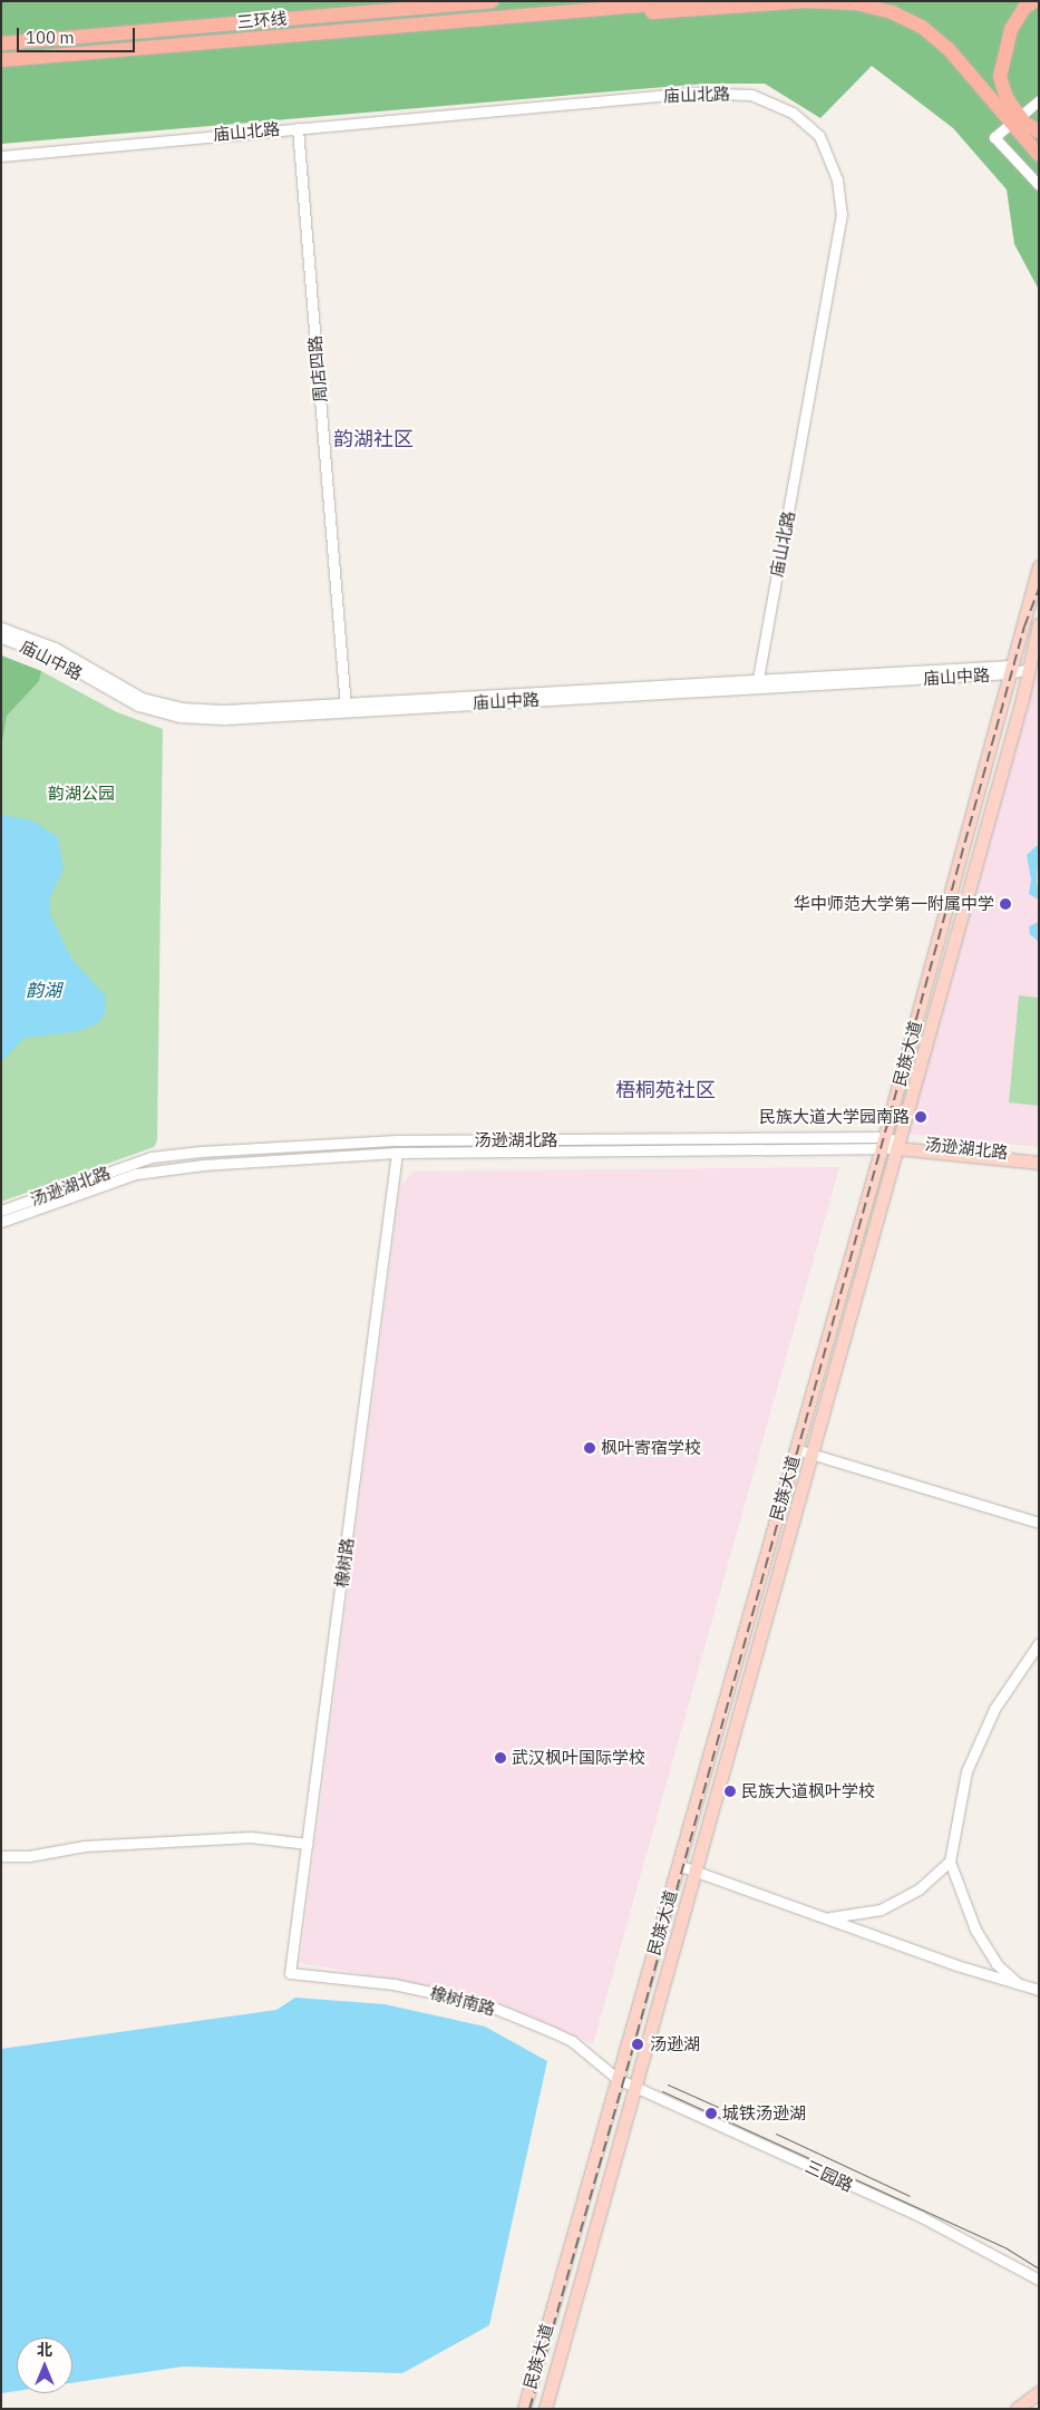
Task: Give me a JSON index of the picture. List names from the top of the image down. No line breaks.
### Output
{"streets":{"highway":["三环线"],"main road":["民族大道","汤逊湖北路"],"street":["庙山北路","周店四路","庙山中路","橡树路","橡树南路","三园路"]},"crossings":[["庙山北路","周店四路"],["庙山北路","庙山中路"],["周店四路","庙山中路"],["庙山中路","民族大道"],["民族大道","汤逊湖北路"],["民族大道","橡树南路"],["民族大道","三园路"],["汤逊湖北路","橡树路"],["橡树路","橡树南路"],["橡树南路","三园路"]],"districts":["韵湖社区","梧桐苑社区"],"water":["韵湖"],"parks":["韵湖公园"],"places":["华中师范大学第一附属中学","民族大道大学园南路","枫叶寄宿学校","武汉枫叶国际学校","民族大道枫叶学校","汤逊湖","城铁汤逊湖"],"scale_bar":"100 m","north":"top"}
